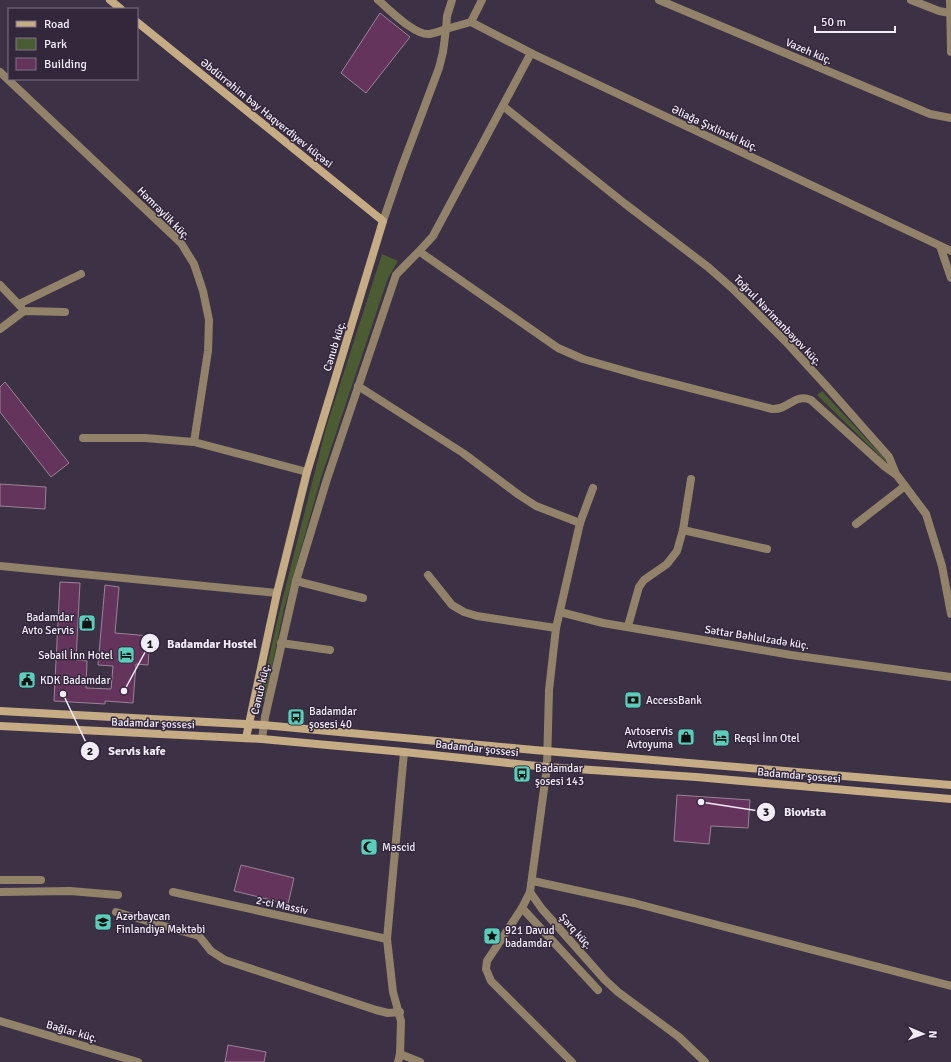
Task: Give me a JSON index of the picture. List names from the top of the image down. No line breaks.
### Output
{"streets":{"main road":["Əbdürrəhim bəy Haqverdiyev küçəsi","Cənub küç.","Badamdar şossesi"],"street":["Vazeh küç.","Əliağa Şıxlinski küç.","Həmrəylik küç.","Toğrul Nərimanbəyov küç.","Səttar Bəhlulzadə küç.","2-ci Massiv","Şərq küç.","Bağlar küç."]},"crossings":[["Əbdürrəhim bəy Haqverdiyev küçəsi","Cənub küç."],["Əliağa Şıxlinski küç.","Cənub küç."],["Toğrul Nərimanbəyov küç.","Cənub küç."],["Cənub küç.","Badamdar şossesi"]],"places":{"shop":["Badamdar Avto Servis","Avtoservis Avtoyuma"],"hotel":["Səbail İnn Hotel","Reqsl İnn Otel"],"public building":["KDK Badamdar"],"other":["Badamdar Hostel","Servis kafe","Biovista"],"bank":["AccessBank"],"bus stop":["Badamdar şosesi 40","Badamdar şosesi 143"],"mosque":["Məscid"],"school or university":["Azərbaycan Finlandiya Məktəbi"],"place":["921 Davud badamdar"]},"legend":["Road","Park","Building"],"scale_bar":"50 m","north":"right"}
